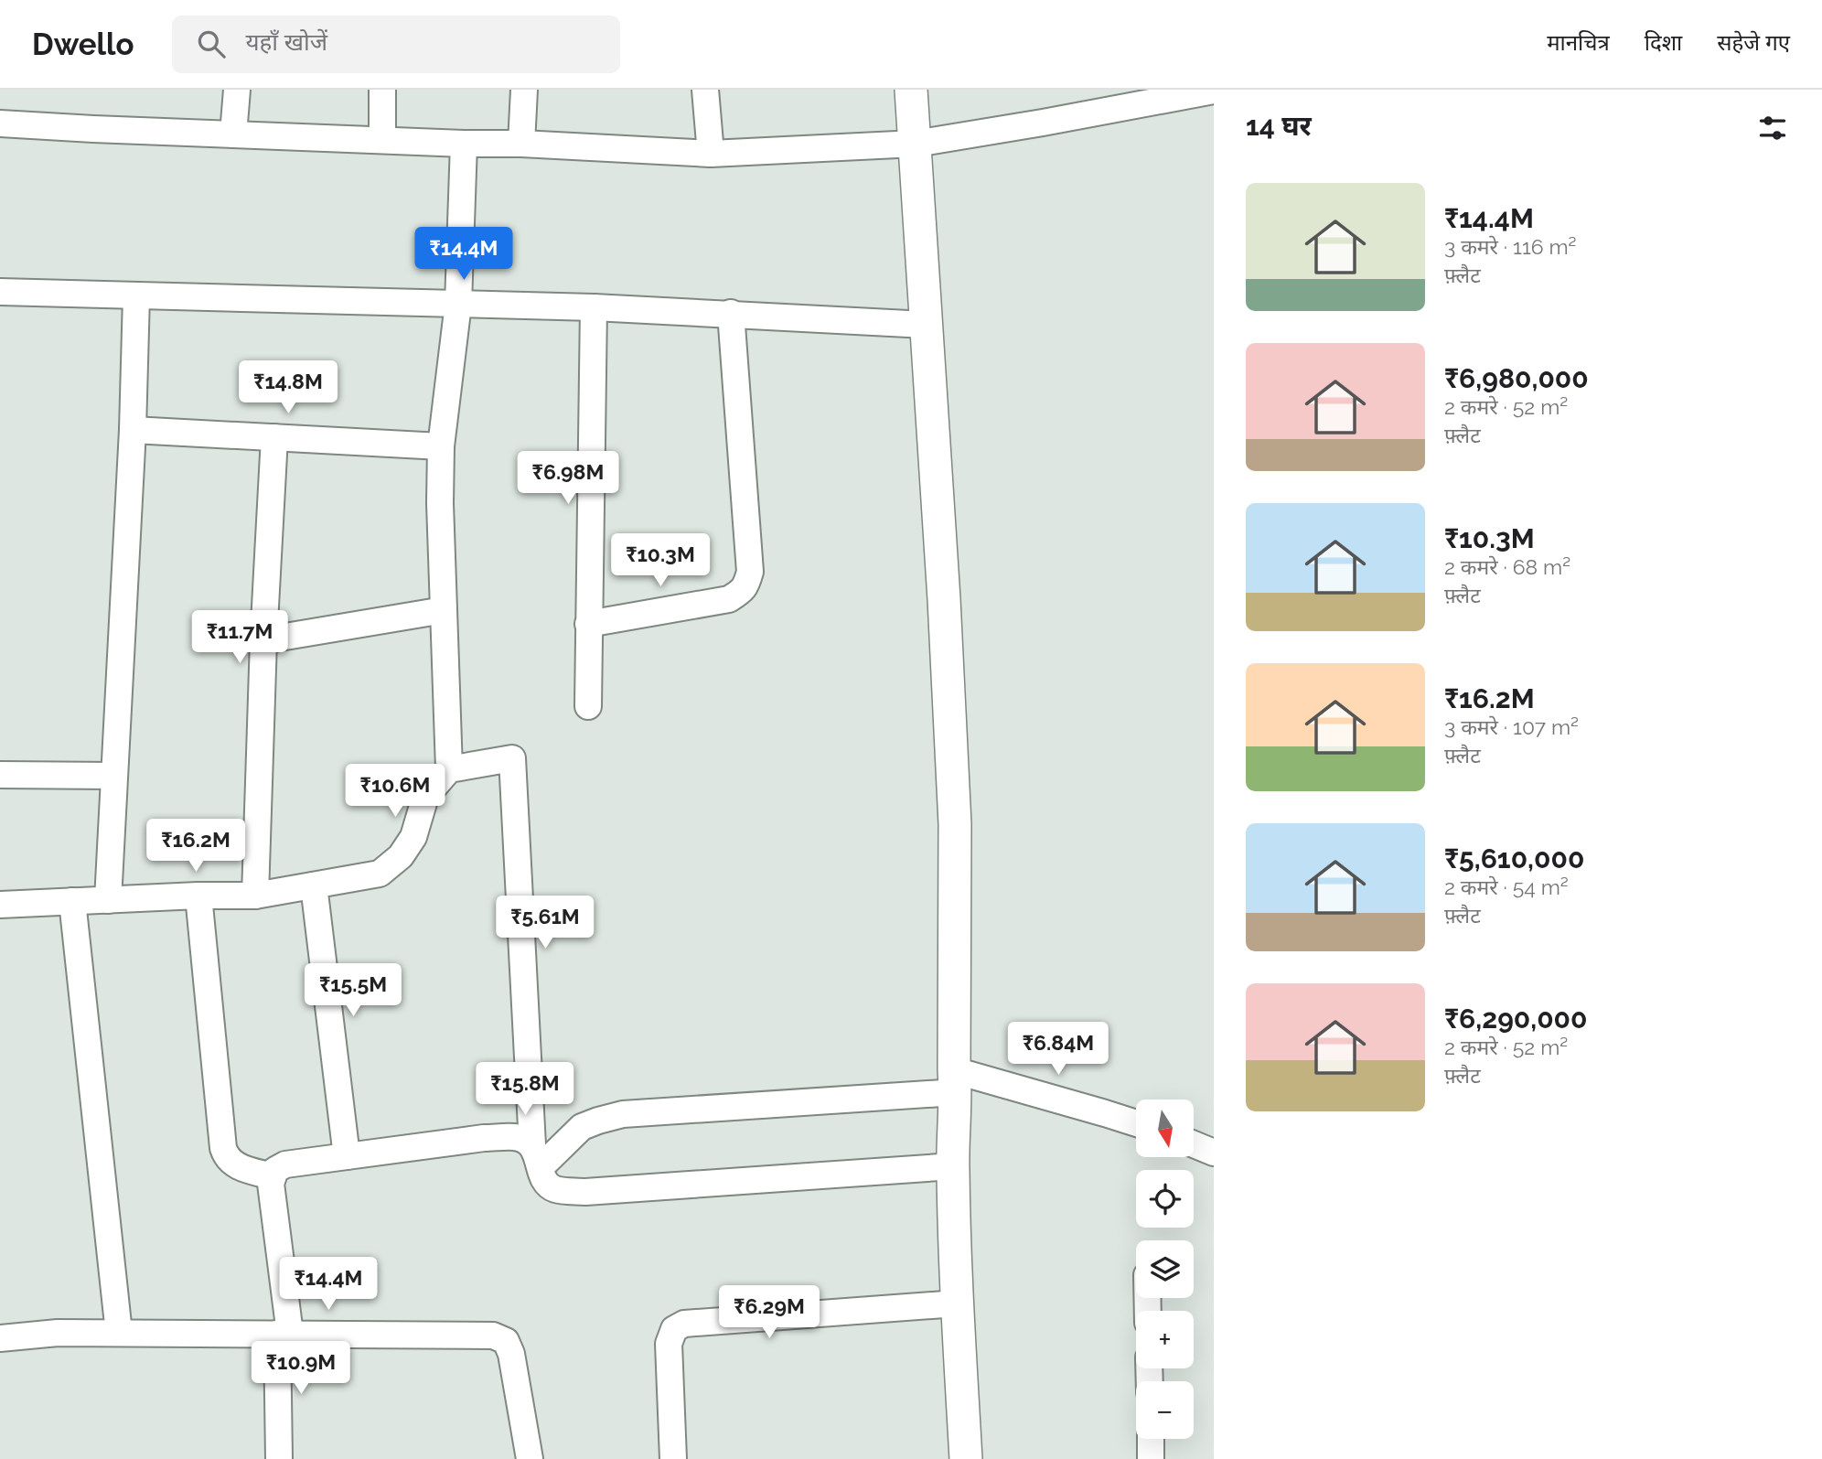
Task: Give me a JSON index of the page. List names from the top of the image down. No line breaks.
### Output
{"north":"bottom","page":{"header":"Dwello","search":"यहाँ खोजें","nav":["मानचित्र","दिशा","सहेजे गए"],"heading":"14 घर","list":[{"name":"₹14.4M","note":"3 कमरे · 116 m² · फ़्लैट"},{"name":"₹6,980,000","note":"2 कमरे · 52 m² · फ़्लैट"},{"name":"₹10.3M","note":"2 कमरे · 68 m² · फ़्लैट"},{"name":"₹16.2M","note":"3 कमरे · 107 m² · फ़्लैट"},{"name":"₹5,610,000","note":"2 कमरे · 54 m² · फ़्लैट"},{"name":"₹6,290,000","note":"2 कमरे · 52 m² · फ़्लैट"}],"price":["₹14.4M","₹14.8M","₹6.98M","₹10.3M","₹11.7M","₹10.6M","₹16.2M","₹5.61M","₹15.5M","₹6.84M","₹15.8M","₹14.4M","₹6.29M","₹10.9M"],"map_buttons":["+","−"]}}
